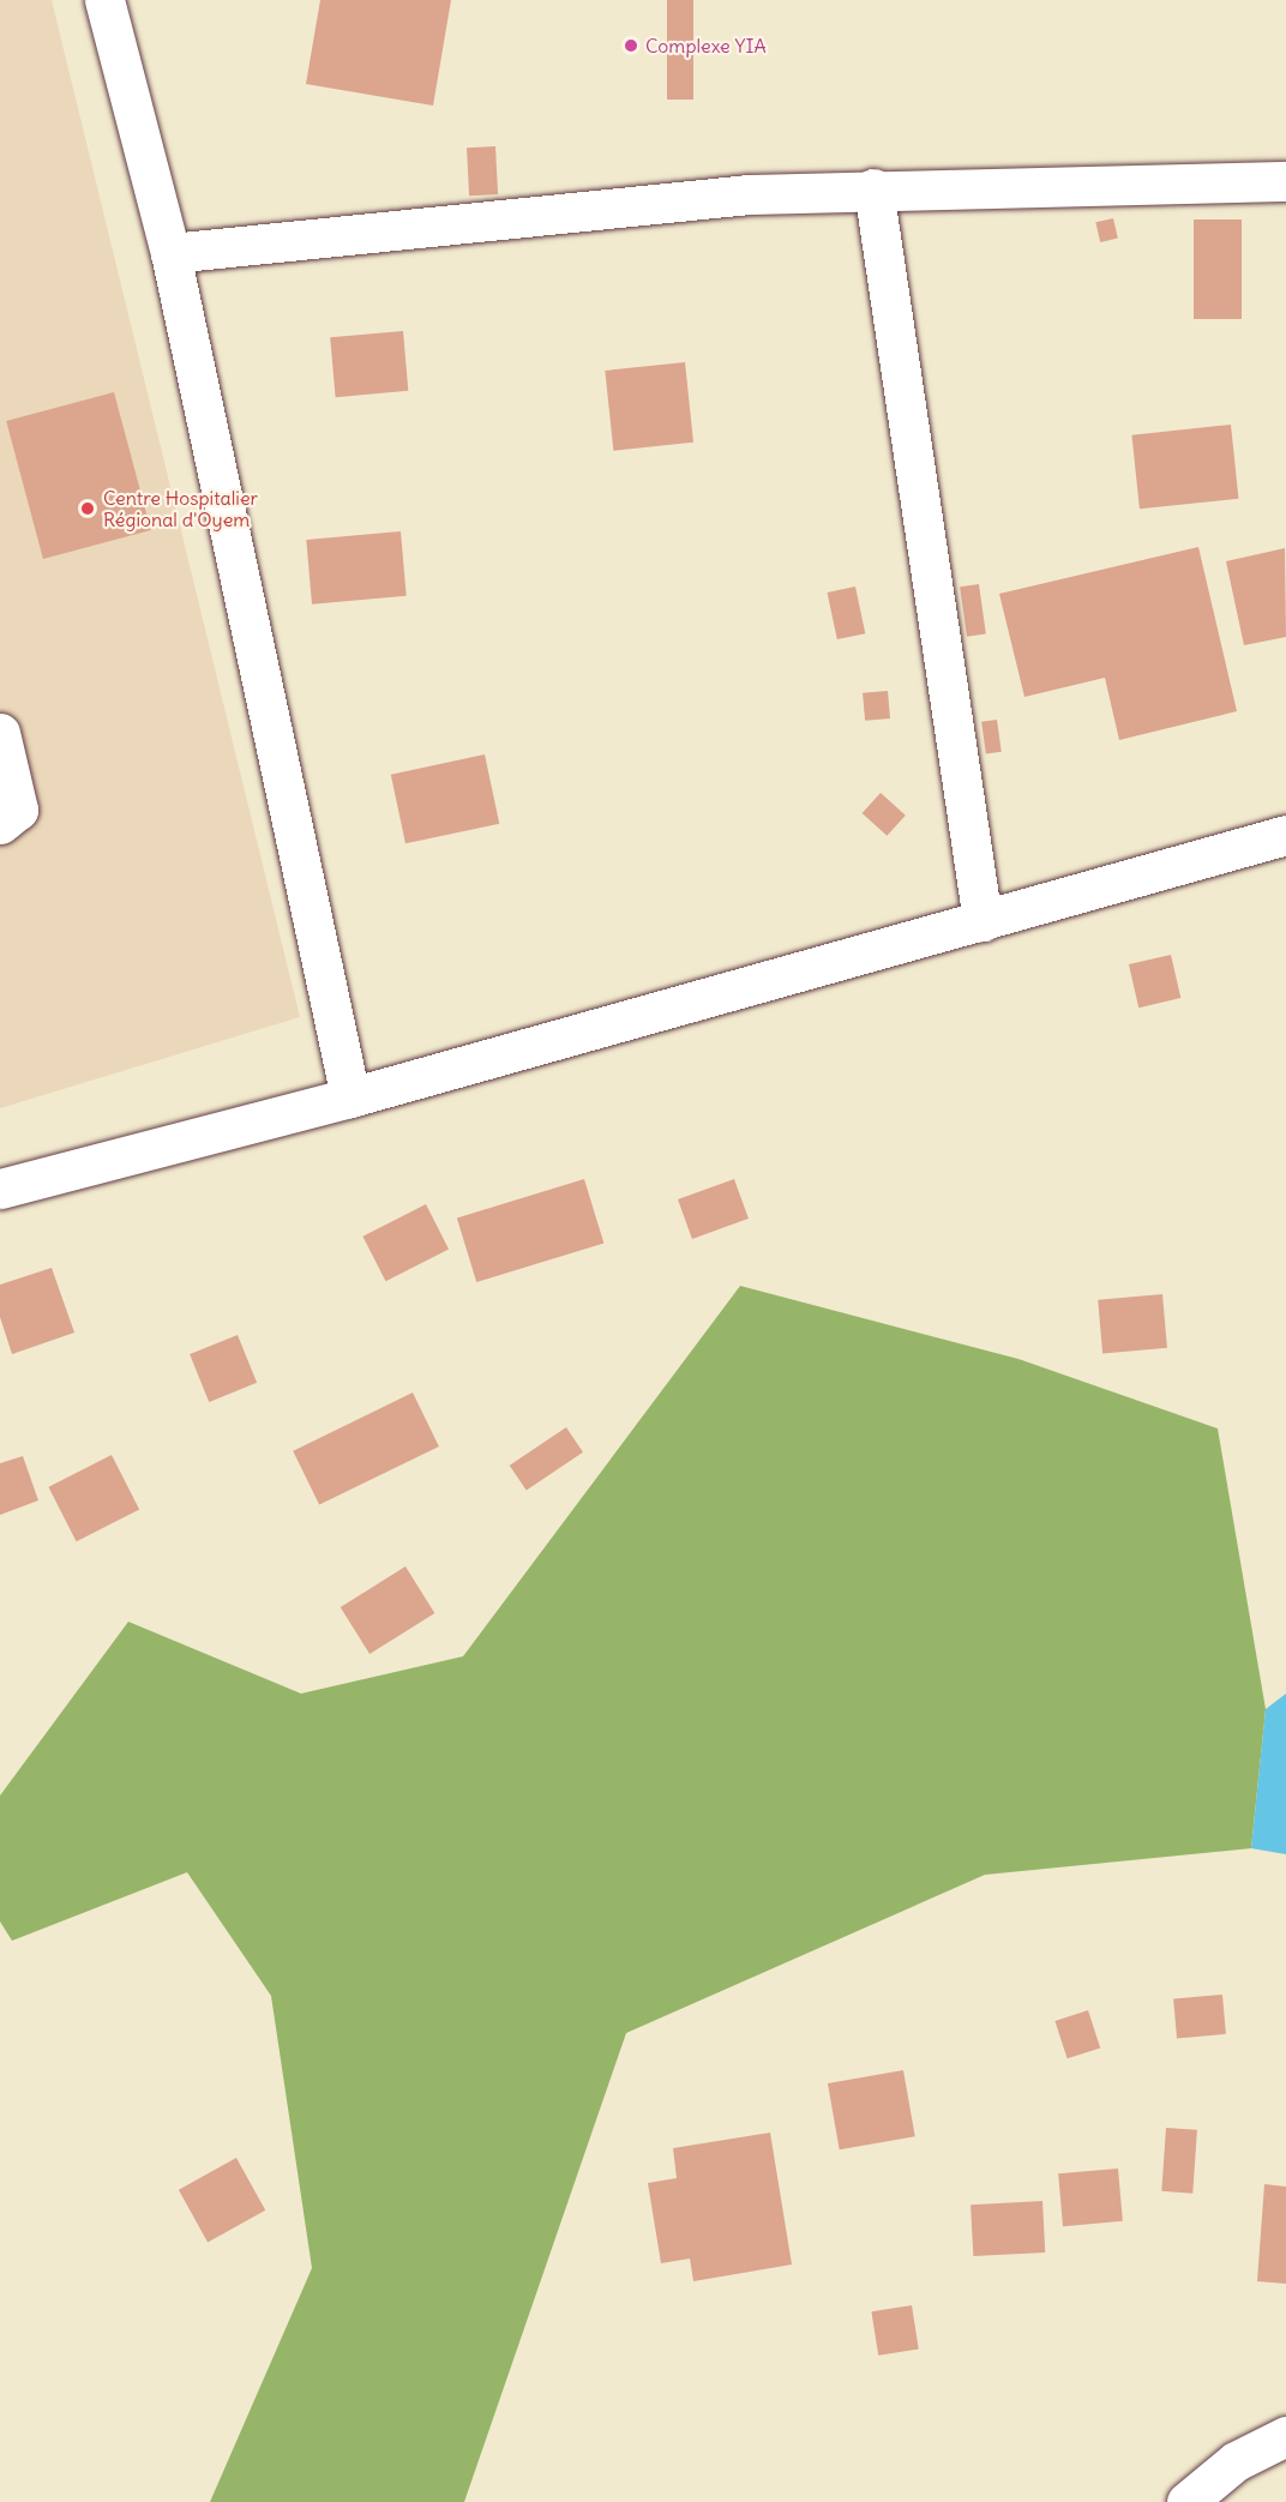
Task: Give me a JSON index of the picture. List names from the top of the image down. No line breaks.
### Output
{"places":["Complexe YIA","Centre Hospitalier Régional d'Oyem"]}
